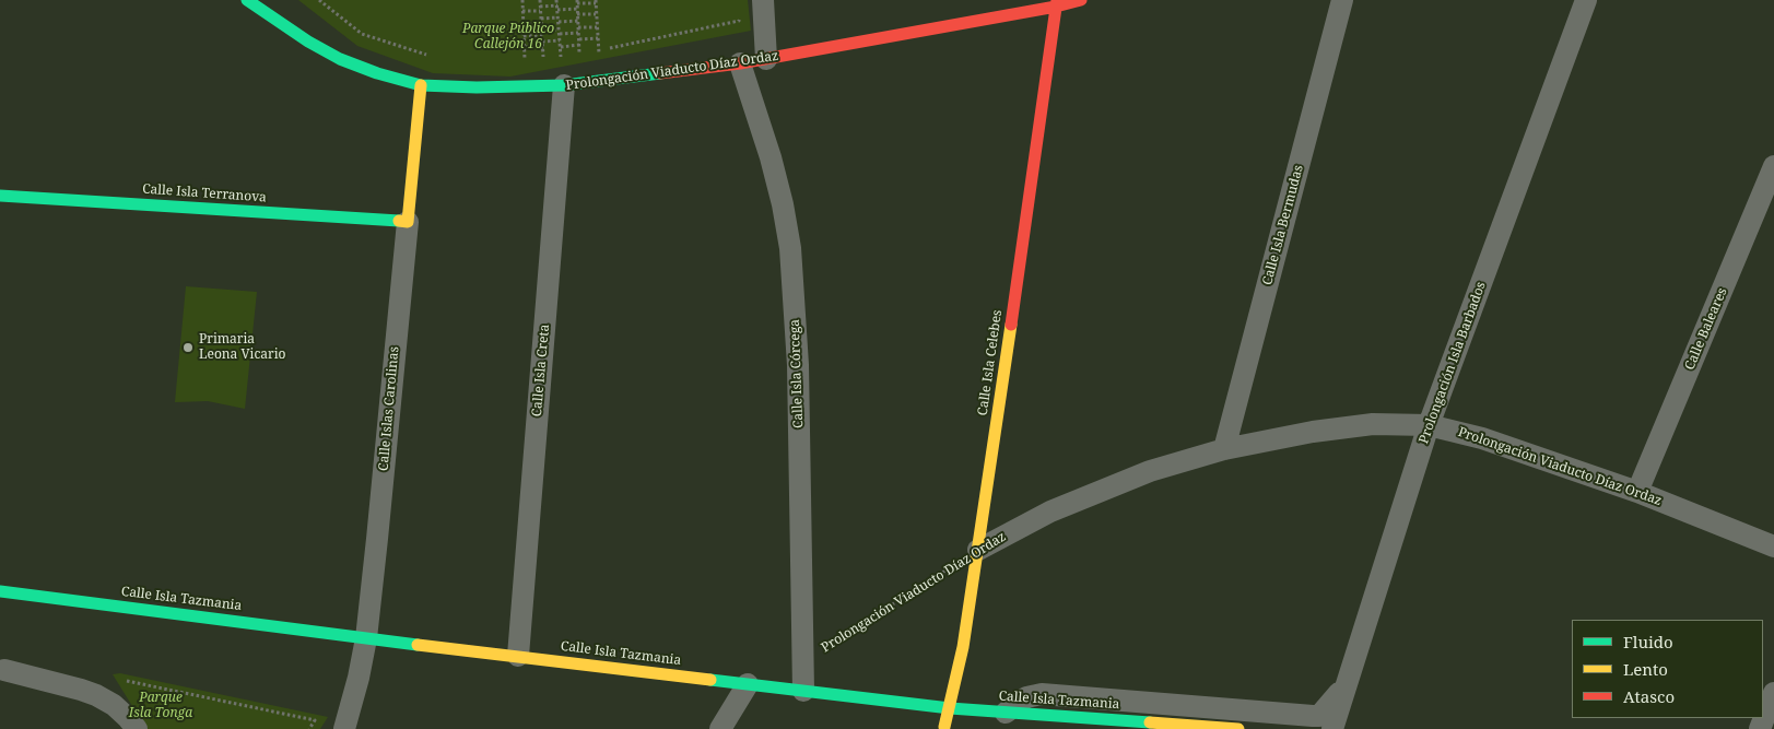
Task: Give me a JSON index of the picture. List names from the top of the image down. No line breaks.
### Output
{"streets":{"street":["Prolongación Viaducto Díaz Ordaz","Calle Isla Terranova","Calle Isla Bermudas","Calle Baleares","Calle Isla Celebes","Prolongación Isla Barbados","Calle Isla Creta","Calle Isla Córcega","Calle Islas Carolinas","Calle Isla Tazmania"]},"crossings":[["Prolongación Viaducto Díaz Ordaz","Calle Isla Bermudas"],["Prolongación Viaducto Díaz Ordaz","Calle Baleares"],["Prolongación Viaducto Díaz Ordaz","Calle Isla Celebes"],["Prolongación Viaducto Díaz Ordaz","Prolongación Isla Barbados"],["Prolongación Viaducto Díaz Ordaz","Calle Isla Creta"],["Prolongación Viaducto Díaz Ordaz","Calle Isla Córcega"],["Prolongación Viaducto Díaz Ordaz","Calle Islas Carolinas"],["Calle Isla Terranova","Calle Islas Carolinas"],["Calle Isla Celebes","Calle Isla Tazmania"],["Calle Isla Creta","Calle Isla Tazmania"],["Calle Isla Córcega","Calle Isla Tazmania"],["Calle Islas Carolinas","Calle Isla Tazmania"]],"parks":["Parque Público Callejón 16","Parque Isla Tonga"],"places":["Primaria Leona Vicario"],"legend":["Fluido","Lento","Atasco"]}
